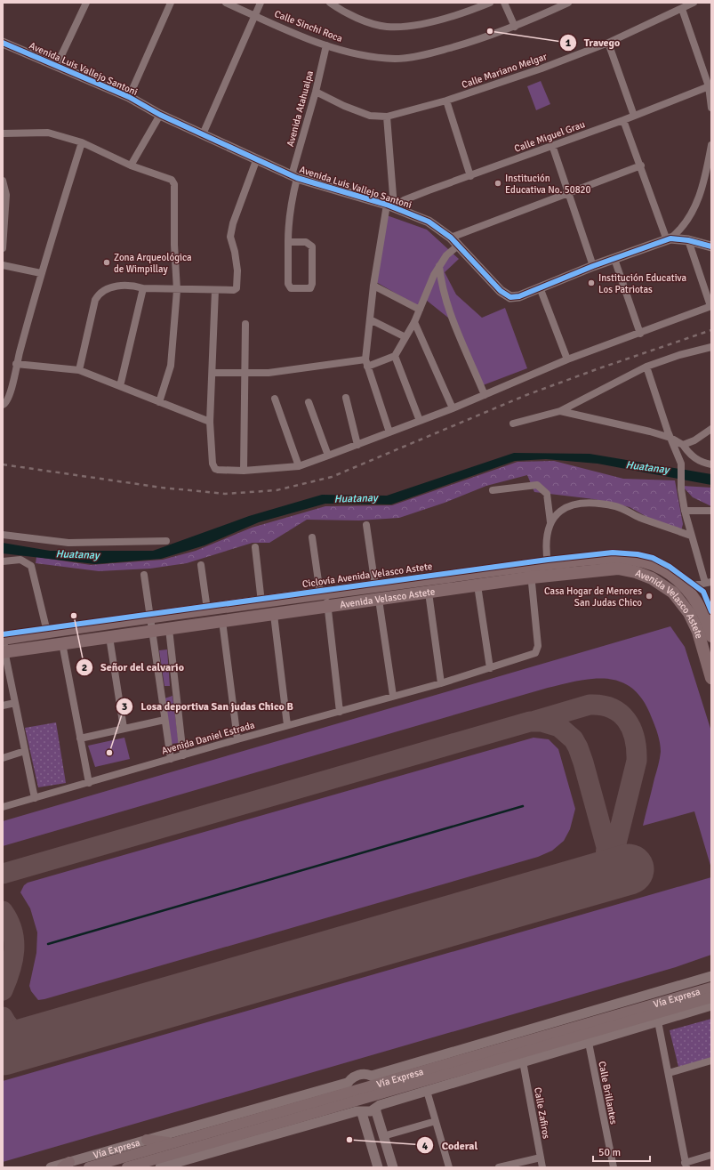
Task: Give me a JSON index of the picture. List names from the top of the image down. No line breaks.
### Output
{"streets":{"highway":["Avenida Velasco Astete"],"main road":["Avenida Luis Vallejo Santoni","Vía Expresa"],"street":["Calle Sinchi Roca","Calle Mariano Melgar","Avenida Atahualpa","Calle Miguel Grau","Avenida Daniel Estrada","Calle Brillantes","Calle Zafiros"],"cycle path":["Ciclovía Avenida Velasco Astete"]},"crossings":[["Calle Sinchi Roca","Avenida Atahualpa"],["Avenida Luis Vallejo Santoni","Avenida Atahualpa"],["Avenida Luis Vallejo Santoni","Calle Miguel Grau"],["Calle Mariano Melgar","Avenida Atahualpa"],["Avenida Velasco Astete","Avenida Daniel Estrada"],["Vía Expresa","Calle Brillantes"],["Vía Expresa","Calle Zafiros"]],"water":["Huatanay"],"places":["Travego","Institución Educativa No. 50820","Zona Arqueológica de Wimpillay","Institución Educativa Los Patriotas","Casa Hogar de Menores San Judas Chico","Señor del calvario","Losa deportiva San judas Chico B","Coderal"],"scale_bar":"50 m"}
